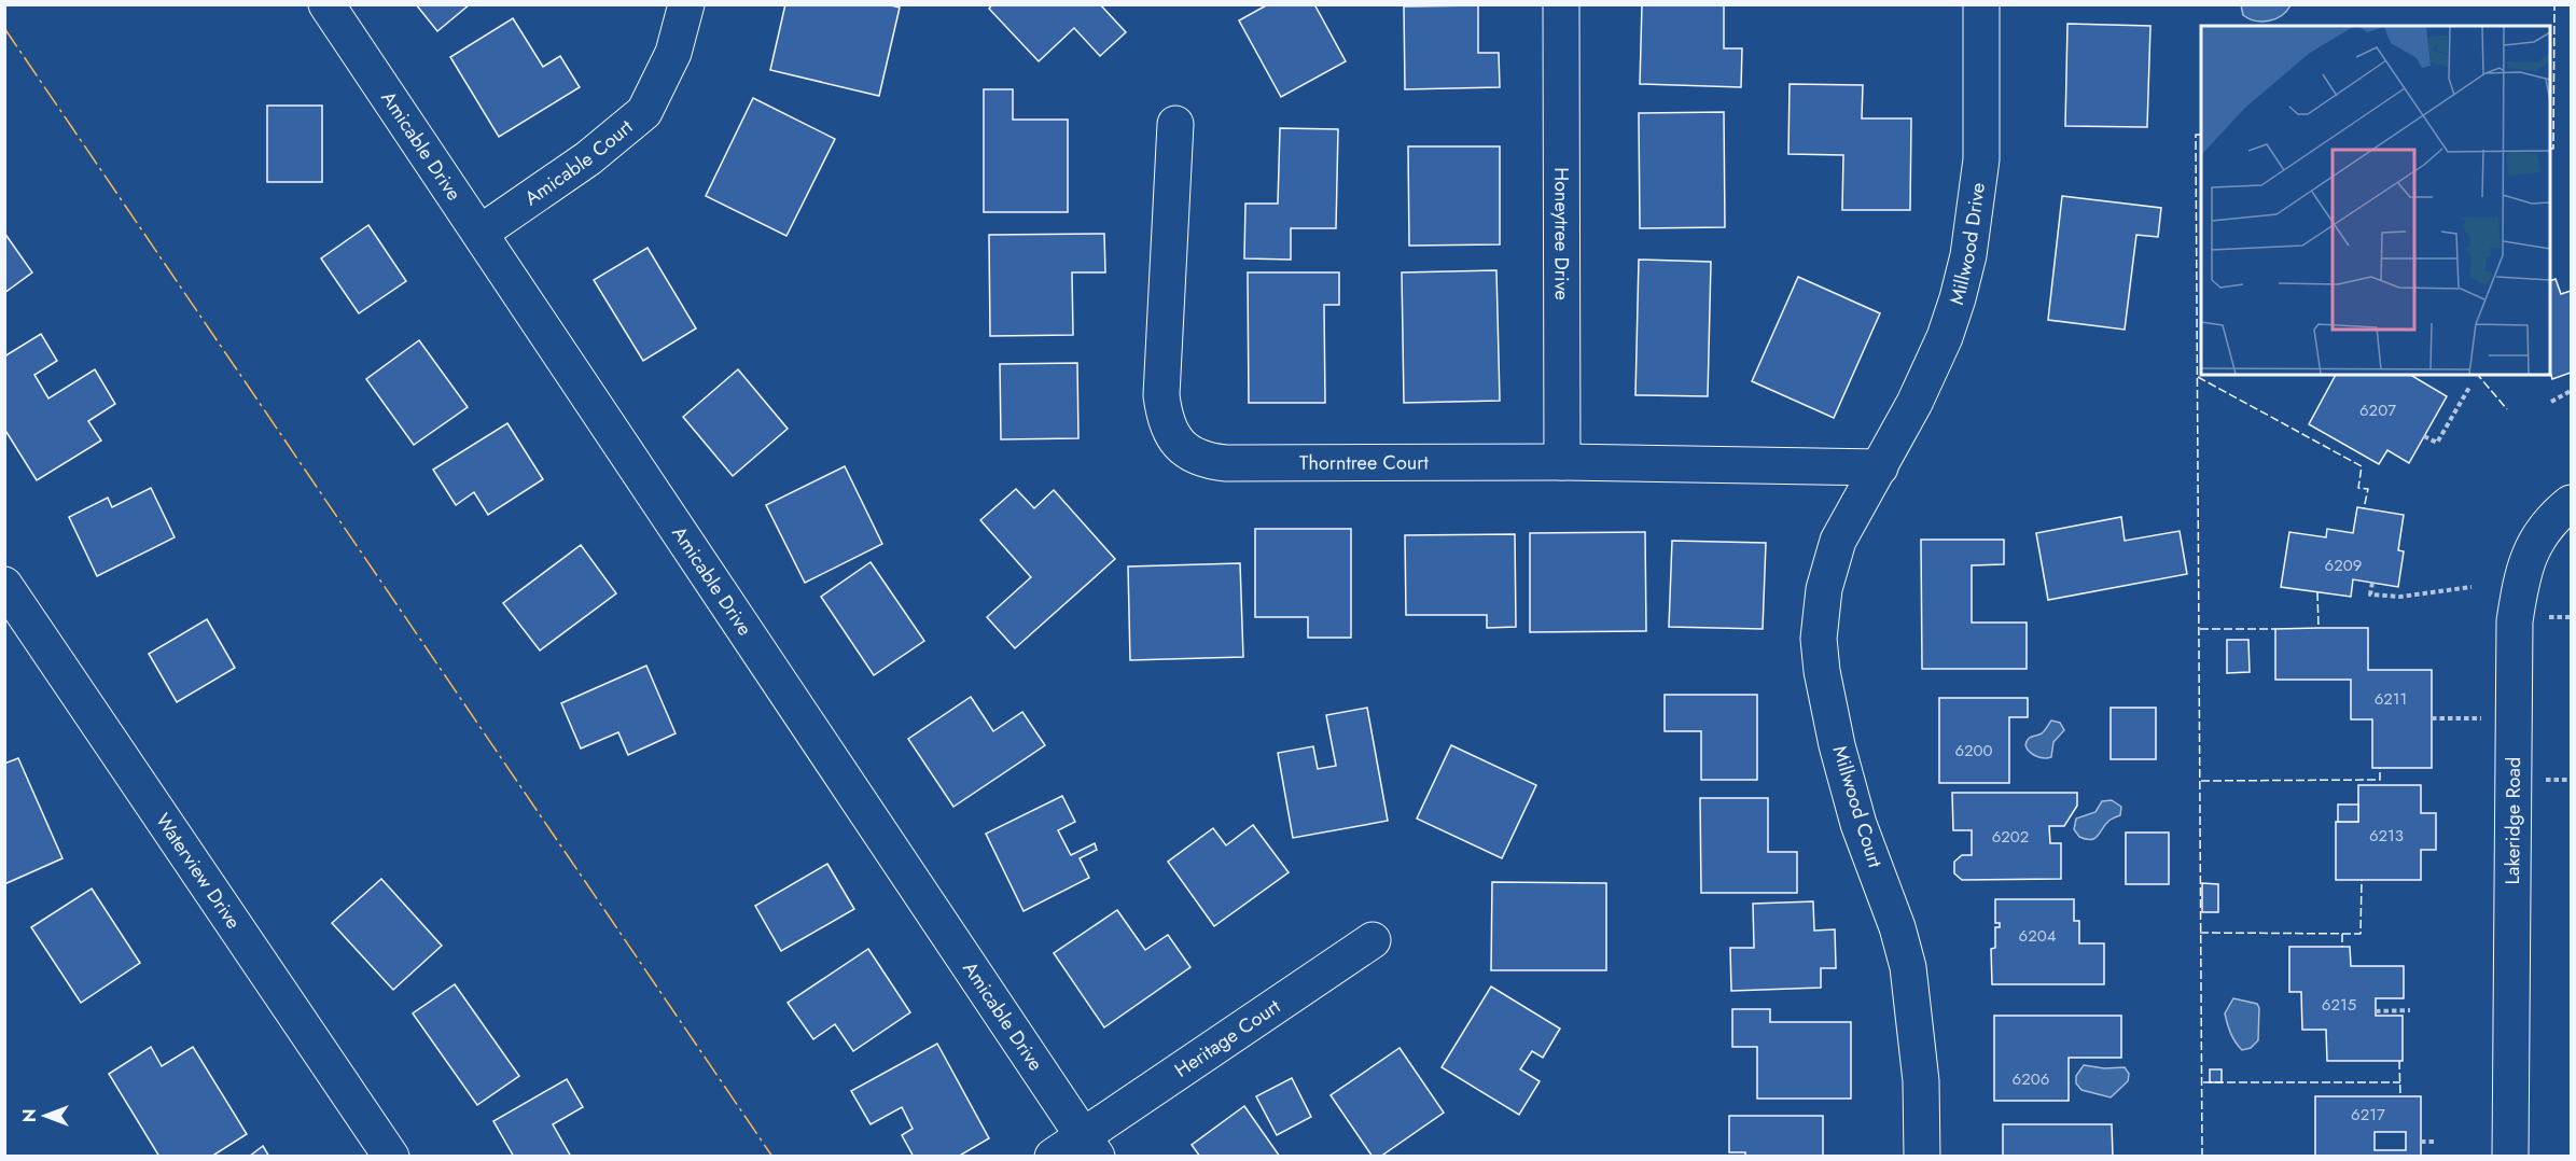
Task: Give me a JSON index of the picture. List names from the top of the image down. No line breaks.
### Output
{"streets":{"street":["Amicable Drive","Amicable Court","Honeytree Drive","Millwood Drive","Thorntree Court","Millwood Court","Lakeridge Road","Waterview Drive","Heritage Court"]},"crossings":[["Amicable Drive","Amicable Court"],["Amicable Drive","Heritage Court"],["Honeytree Drive","Thorntree Court"],["Millwood Drive","Thorntree Court"],["Millwood Drive","Millwood Court"],["Thorntree Court","Millwood Court"]],"house_numbers":["6207","6209","6211","6200","6213","6202","6204","6215","6206","6217"],"north":"left"}
